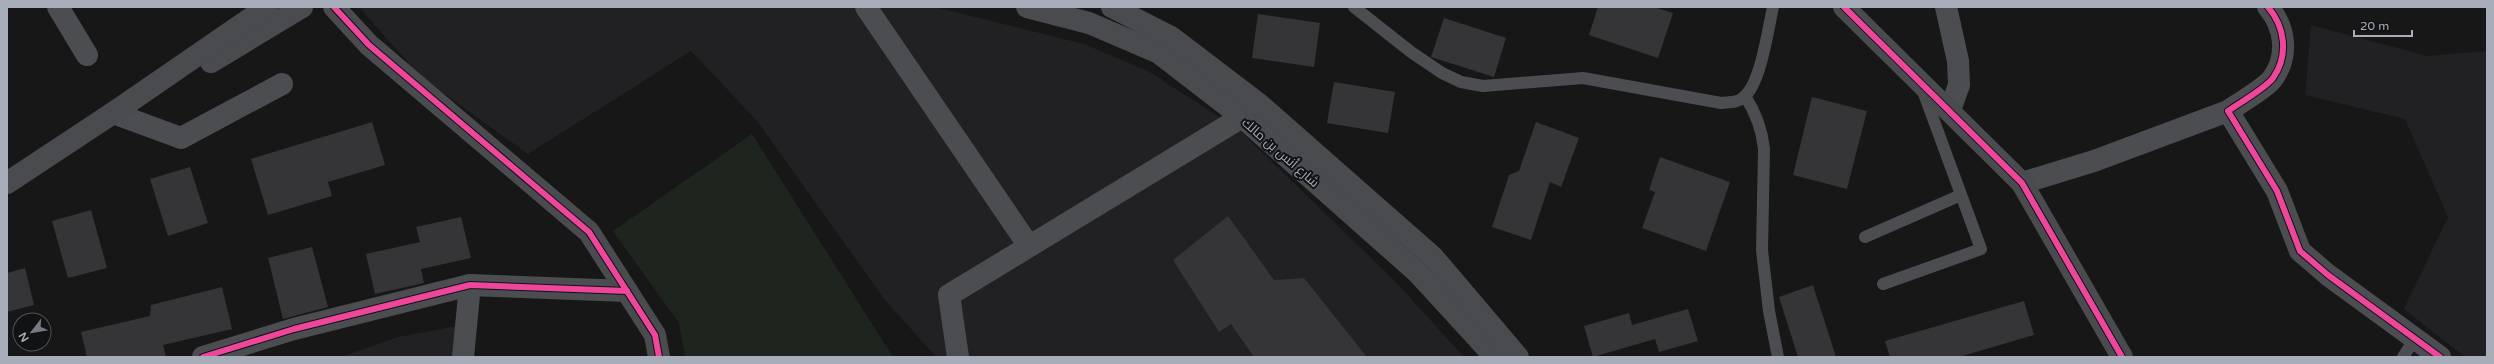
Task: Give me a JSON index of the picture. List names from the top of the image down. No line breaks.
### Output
{"streets":{"street":["شارع أنس بن مالك"]},"scale_bar":"20 m","north":"bottom left"}
